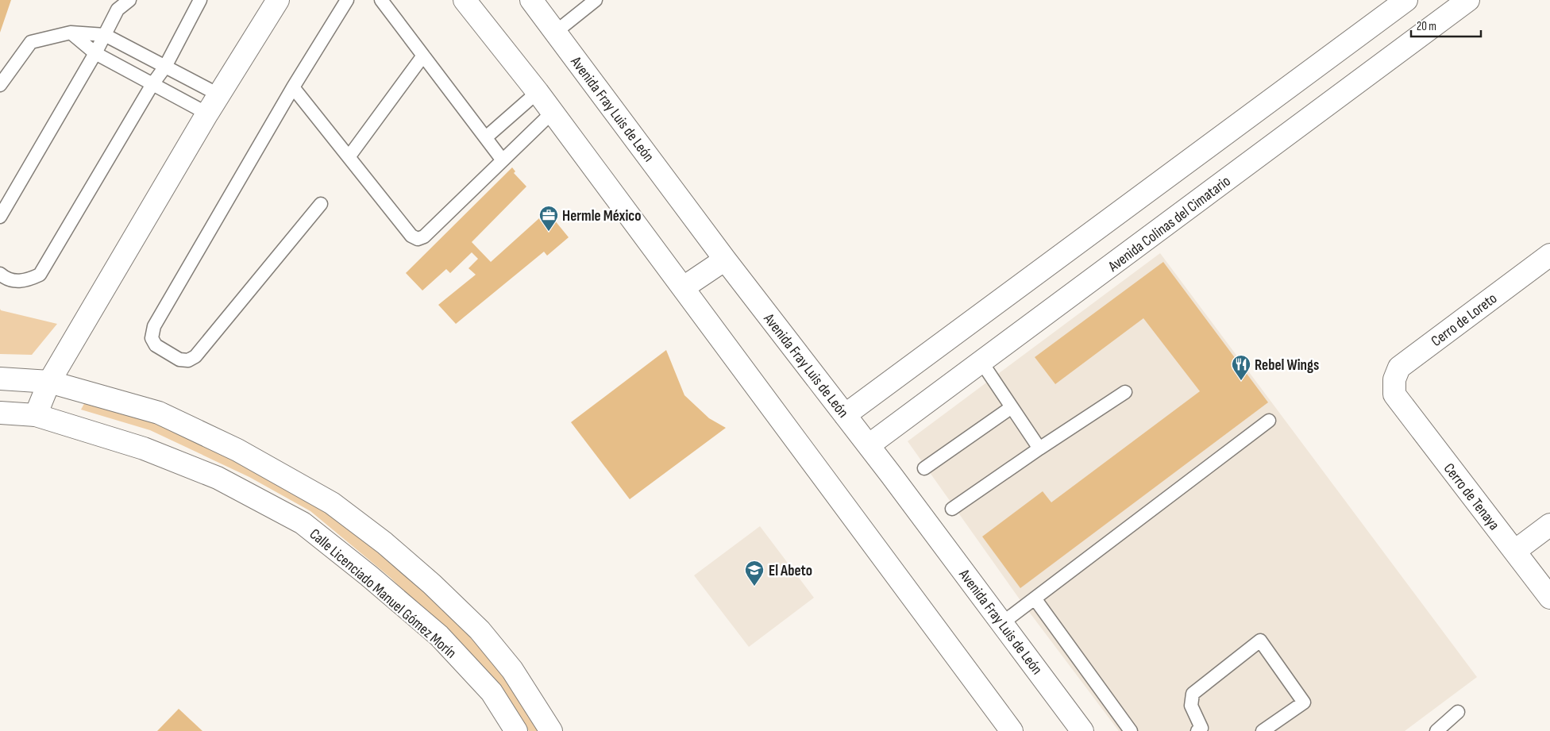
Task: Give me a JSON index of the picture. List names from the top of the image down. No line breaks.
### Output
{"streets":{"street":["Avenida Fray Luis de León","Avenida Colinas del Cimatario","Cerro de Loreto","Cerro de Tenaya","Calle Licenciado Manuel Gómez Morín"]},"crossings":[["Avenida Fray Luis de León","Avenida Colinas del Cimatario"],["Cerro de Loreto","Cerro de Tenaya"]],"places":{"office":["Hermle México"],"restaurant":["Rebel Wings"],"school or university":["El Abeto"]},"scale_bar":"20 m"}
